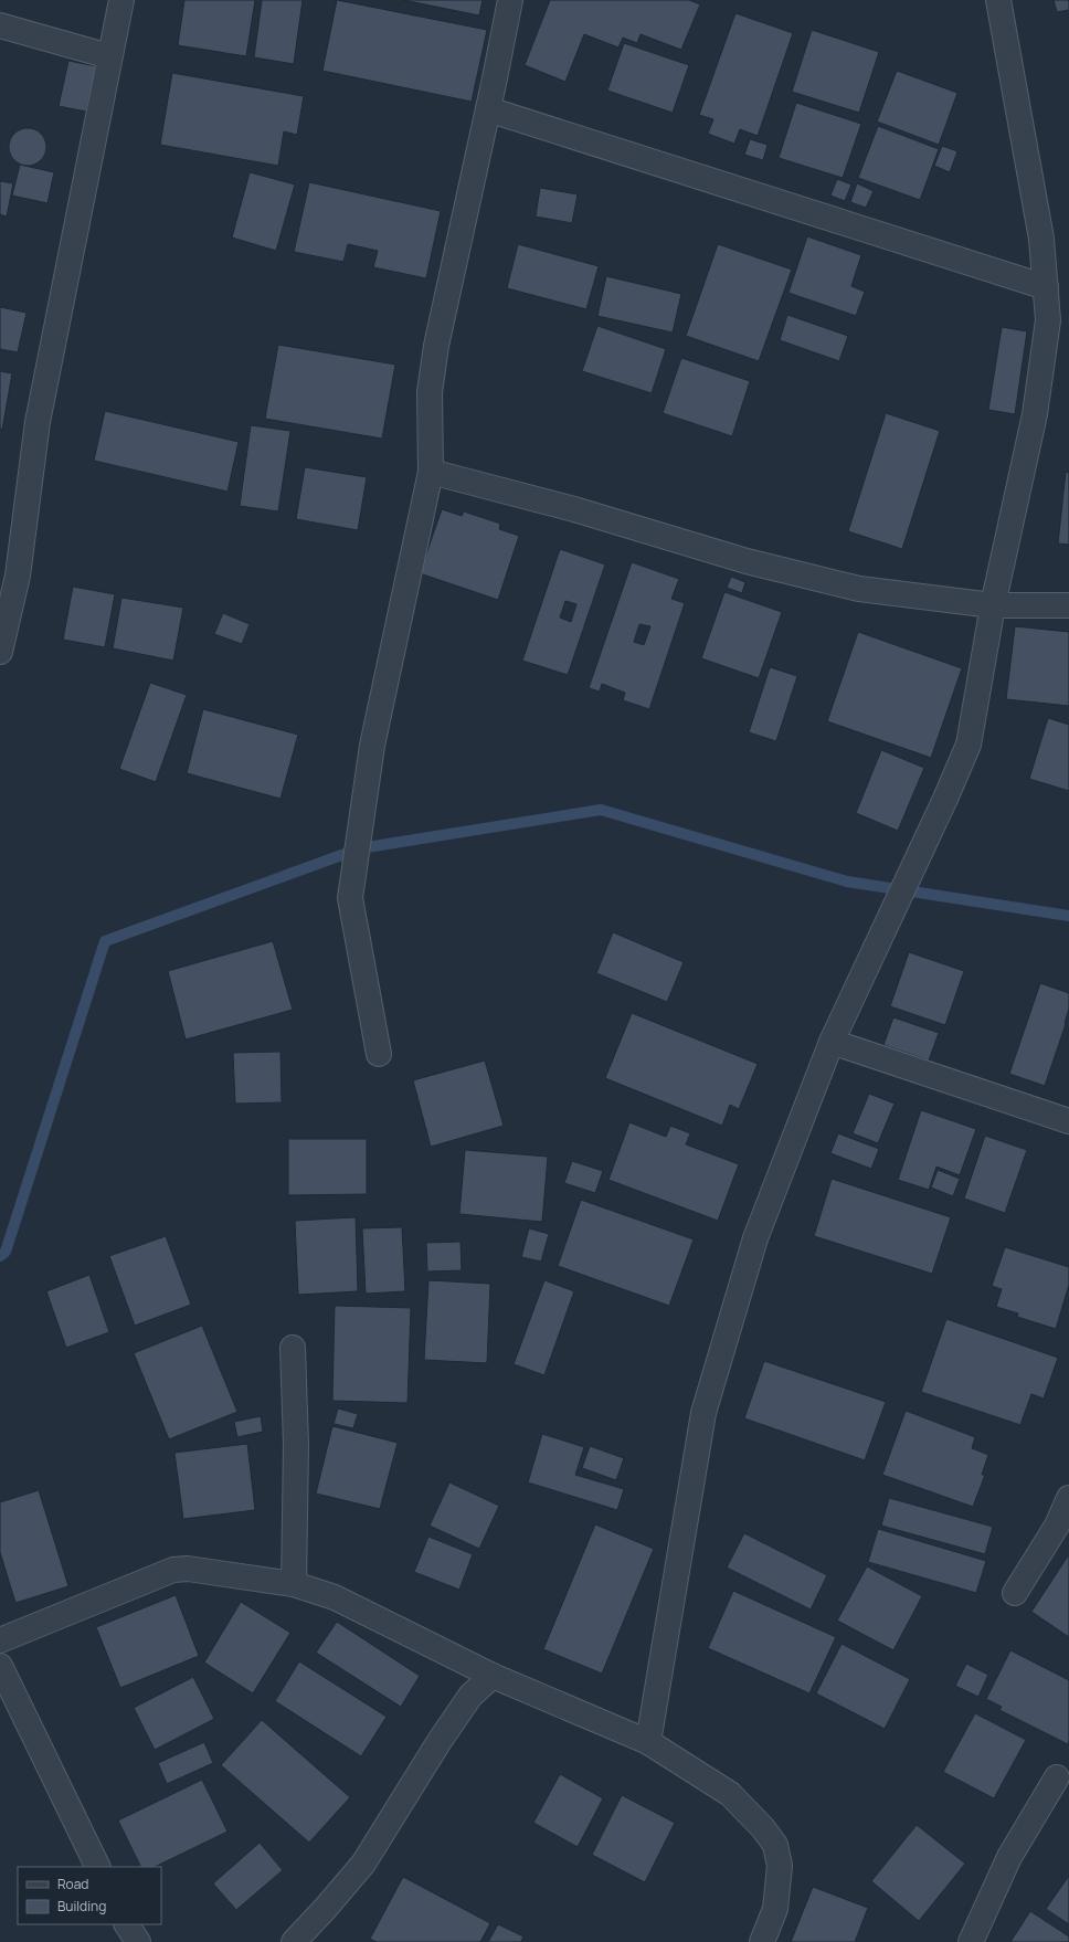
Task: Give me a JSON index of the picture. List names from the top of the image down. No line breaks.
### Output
{"legend":["Road","Building"]}
